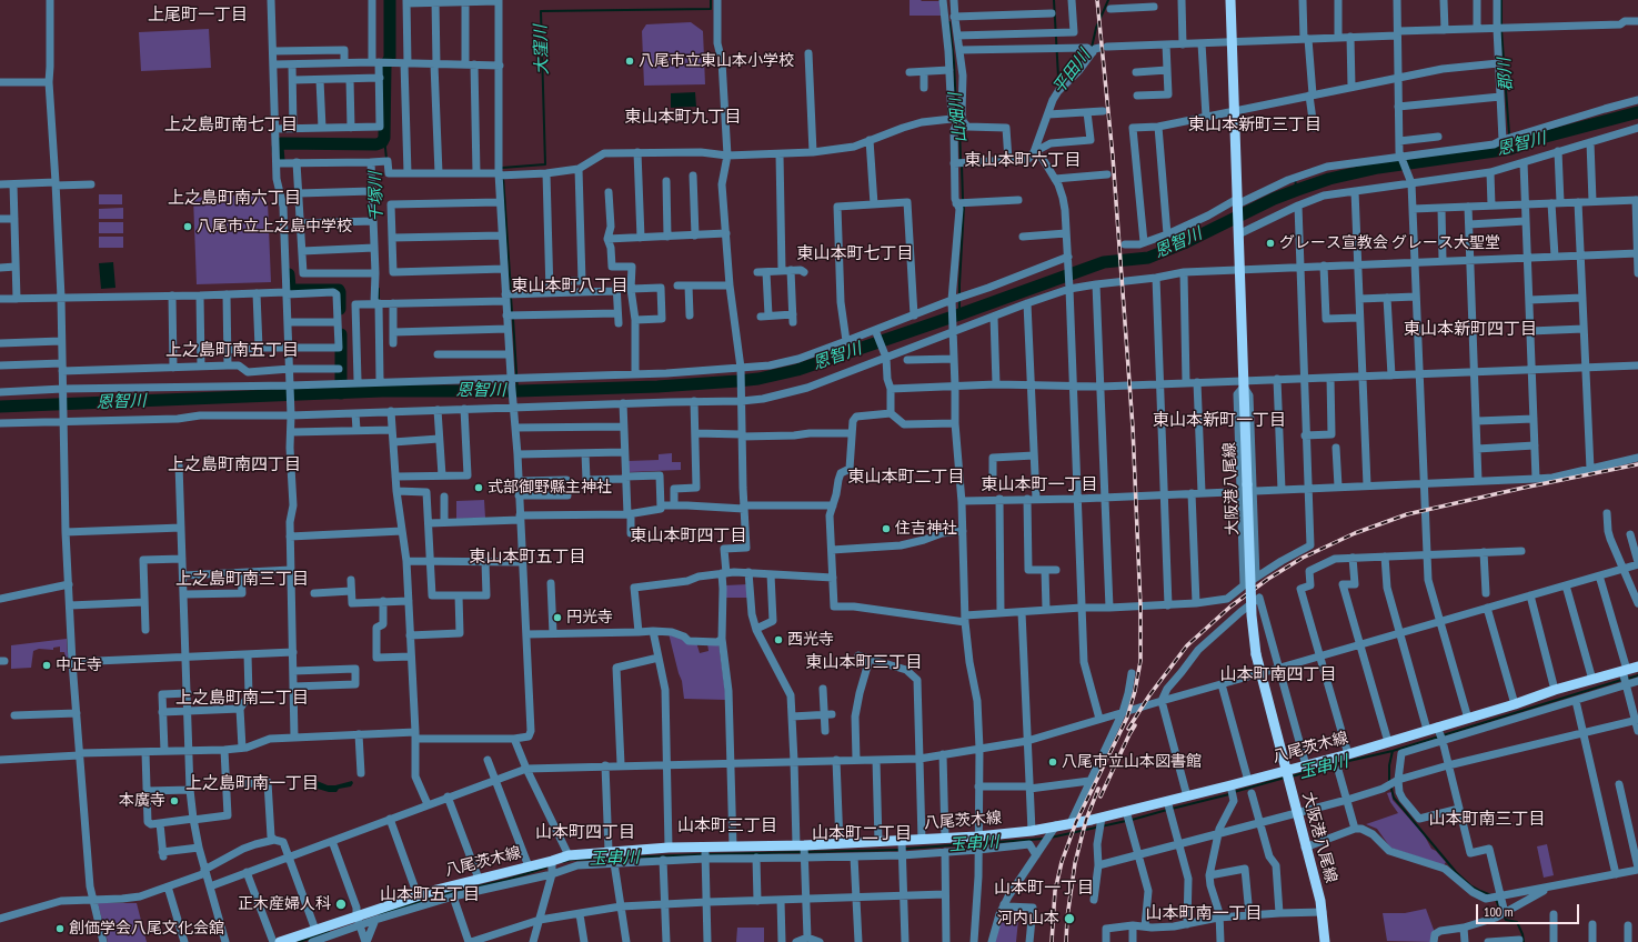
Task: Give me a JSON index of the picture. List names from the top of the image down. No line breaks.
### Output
{"streets":{"main road":["大阪港八尾線","八尾茨木線"]},"crossings":[["大阪港八尾線","八尾茨木線"]],"districts":["上尾町一丁目","東山本町九丁目","上之島町南七丁目","東山本新町三丁目","東山本町六丁目","上之島町南六丁目","東山本町七丁目","東山本町八丁目","東山本新町四丁目","上之島町南五丁目","東山本新町一丁目","上之島町南四丁目","東山本町二丁目","東山本町一丁目","東山本町四丁目","東山本町五丁目","上之島町南三丁目","東山本町三丁目","山本町南四丁目","上之島町南二丁目","上之島町南一丁目","山本町南三丁目","山本町三丁目","山本町四丁目","山本町二丁目","山本町一丁目","山本町五丁目","山本町南一丁目"],"water":["大窪川","平田川","郡川","山畑川","恩智川","千塚川","玉串川"],"places":["八尾市立東山本小学校","八尾市立上之島中学校","グレース宣教会 グレース大聖堂","式部御野縣主神社","住吉神社","円光寺","西光寺","中正寺","八尾市立山本図書館","本廣寺","正木産婦人科","河内山本","創価学会八尾文化会舘"],"scale_bar":"100 m"}
